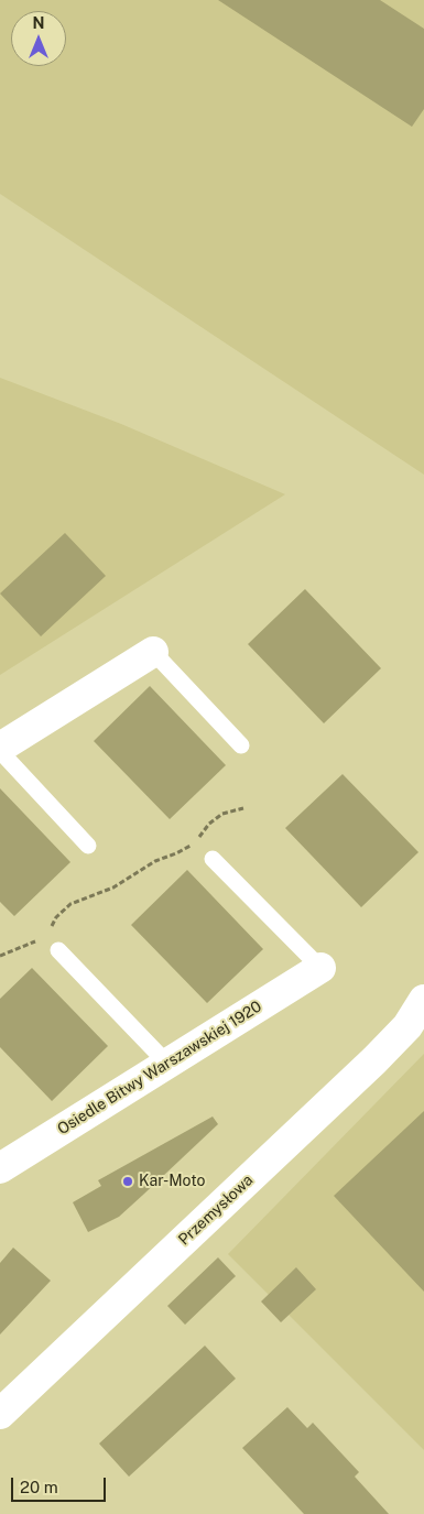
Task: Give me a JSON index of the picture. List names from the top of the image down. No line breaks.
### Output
{"streets":{"street":["Osiedle Bitwy Warszawskiej 1920","Przemysłowa"]},"places":["Kar-Moto"],"scale_bar":"20 m","north":"top"}
